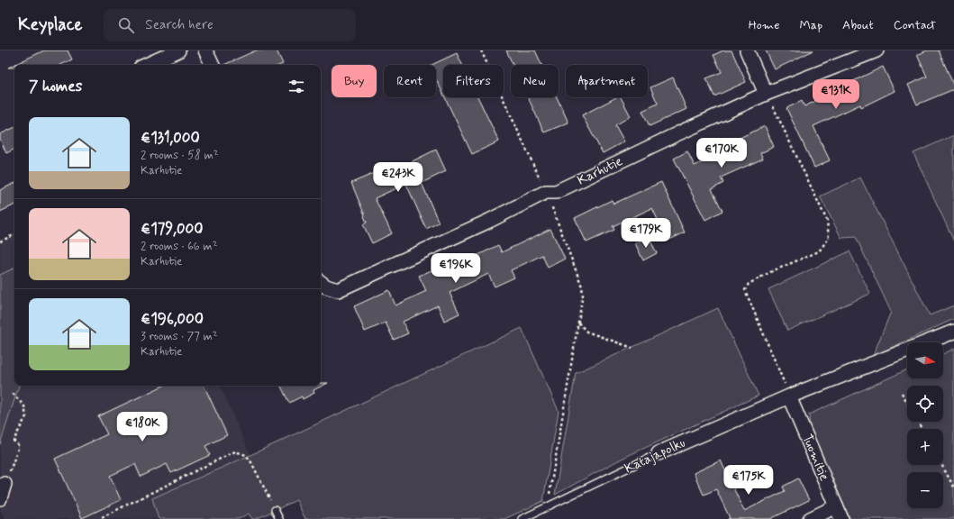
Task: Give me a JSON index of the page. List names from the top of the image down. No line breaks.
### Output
{"streets":{"street":["Karhutie","Katajapolku","Tuomitie"]},"crossings":[["Katajapolku","Tuomitie"]],"north":"right","page":{"header":"Keyplace","search":"Search here","nav":["Home","Map","About","Contact"],"chip":["Buy","Rent","Filters","New","Apartment"],"heading":"7 homes","price":["€131K","€170K","€243K","€179K","€196K","€180K","€175K"],"list":[{"name":"€131,000","note":"2 rooms · 58 m² · Karhutie"},{"name":"€179,000","note":"2 rooms · 66 m² · Karhutie"},{"name":"€196,000","note":"3 rooms · 77 m² · Karhutie"}],"map_buttons":["+","−"]}}
